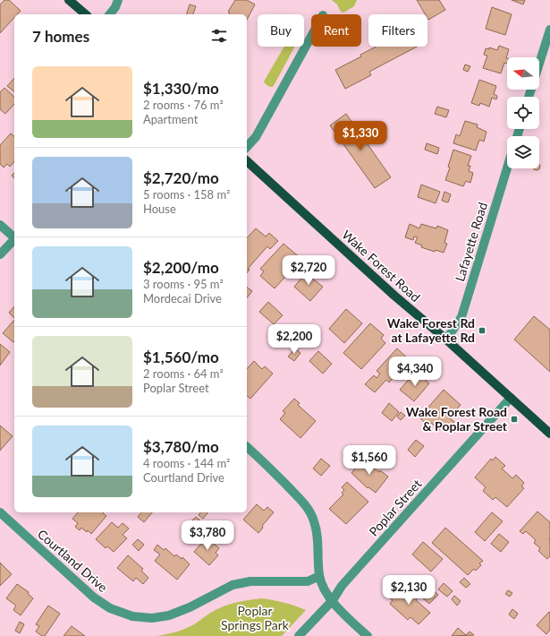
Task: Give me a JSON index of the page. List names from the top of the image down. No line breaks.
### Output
{"streets":{"main road":["Wake Forest Road"],"street":["Lafayette Road","Poplar Street","Courtland Drive"]},"crossings":[["Lafayette Road","Wake Forest Road"],["Wake Forest Road","Poplar Street"]],"parks":["Poplar Springs Park"],"places":{"transit":["Wake Forest Rd at Lafayette Rd","Wake Forest Road & Poplar Street"]},"north":"left","page":{"chip":["Buy","Rent","Filters"],"heading":"7 homes","list":[{"name":"$1,330/mo","note":"2 rooms · 76 m² · Apartment"},{"name":"$2,720/mo","note":"5 rooms · 158 m² · House"},{"name":"$2,200/mo","note":"3 rooms · 95 m² · Mordecai Drive"},{"name":"$1,560/mo","note":"2 rooms · 64 m² · Poplar Street"},{"name":"$3,780/mo","note":"4 rooms · 144 m² · Courtland Drive"}],"price":["$1,330","$2,720","$2,200","$4,340","$1,560","$3,780","$2,130"]}}
